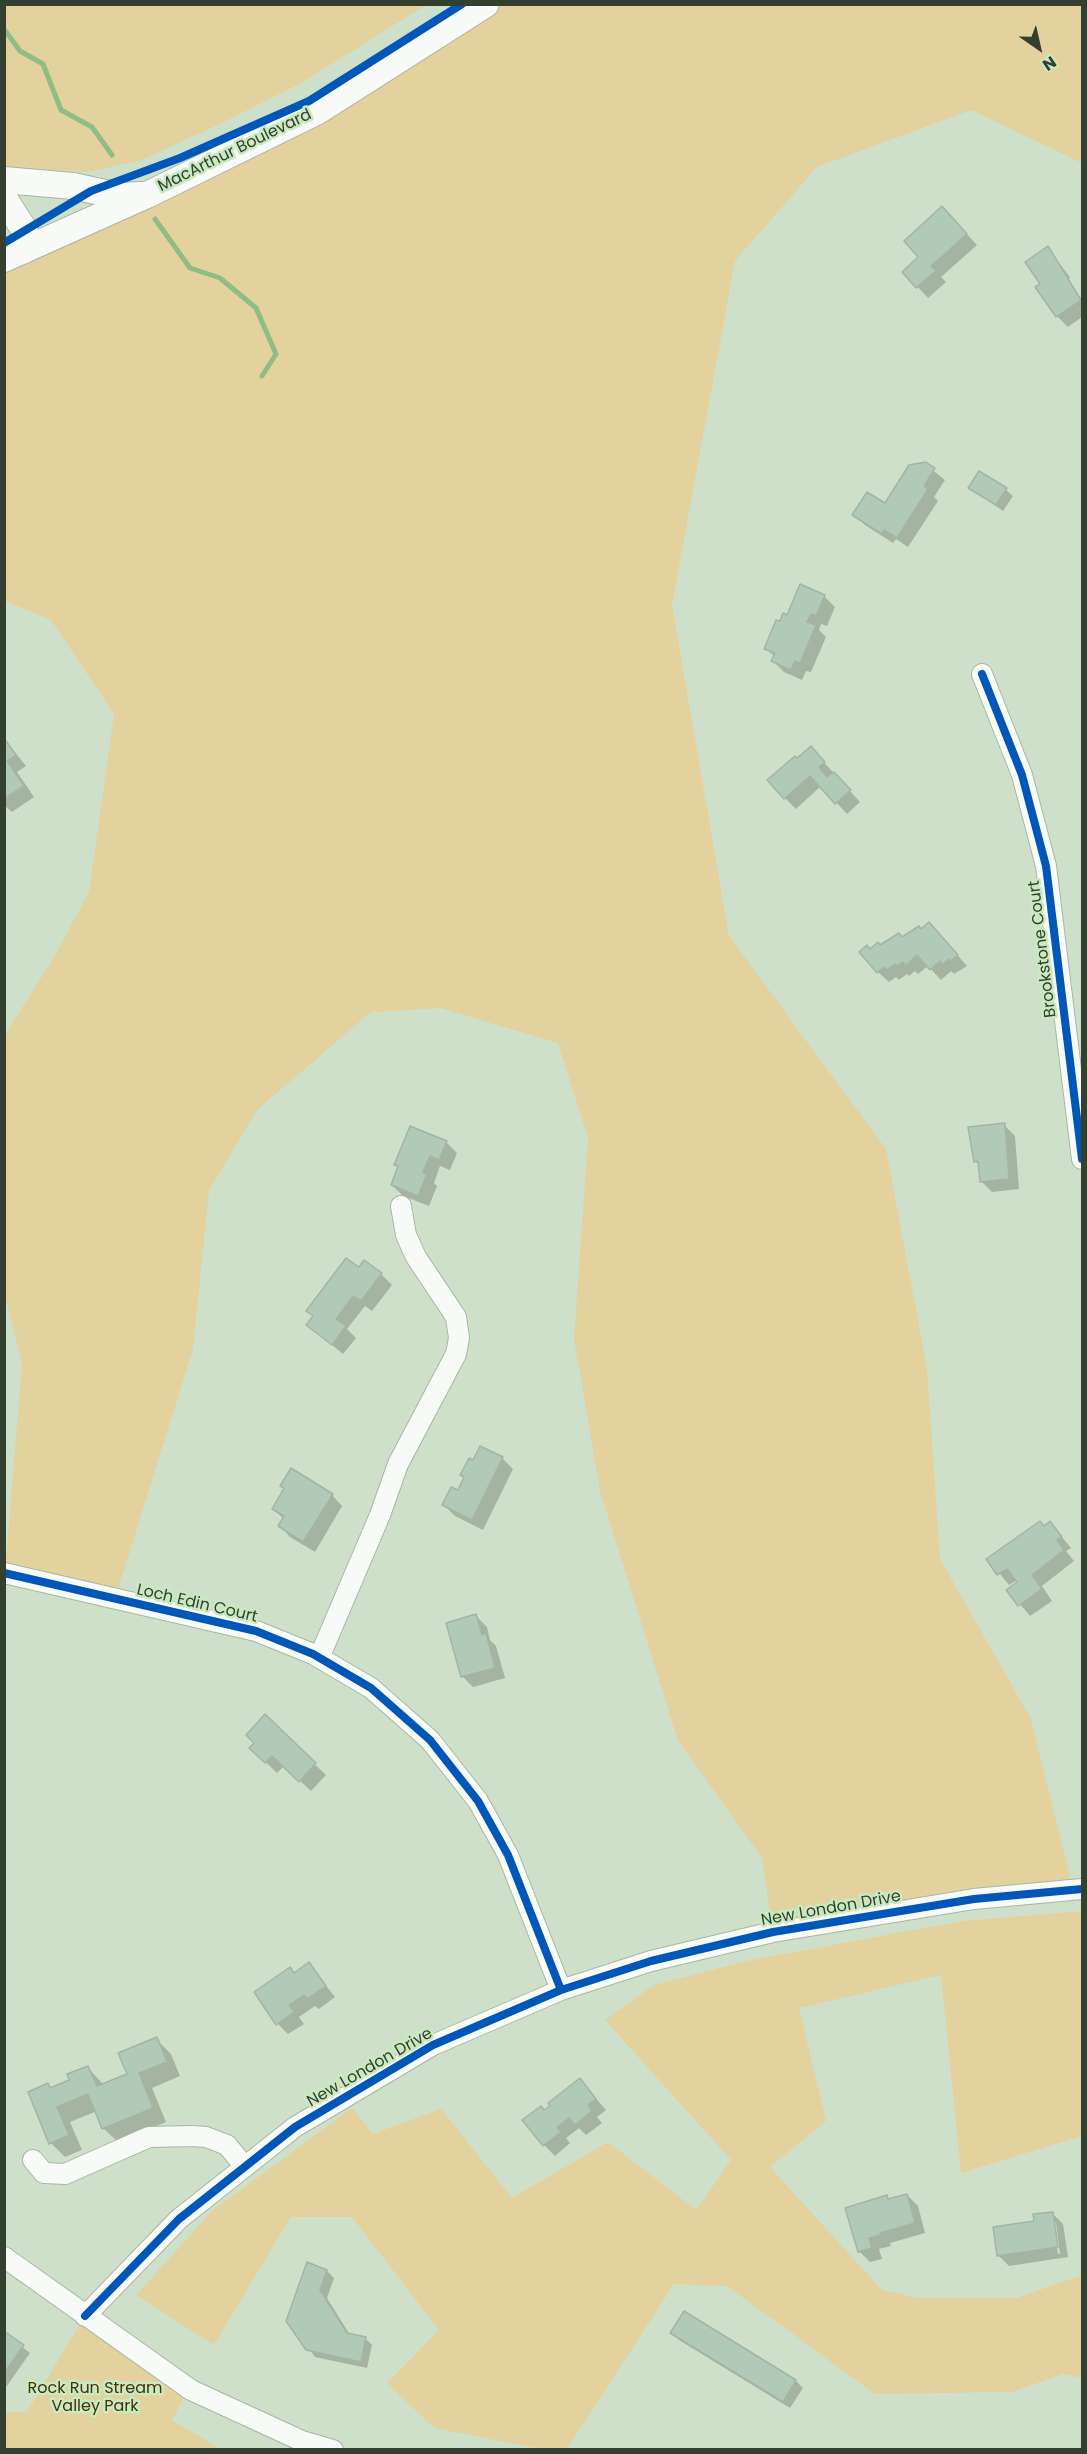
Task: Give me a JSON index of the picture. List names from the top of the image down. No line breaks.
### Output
{"streets":{"main road":["MacArthur Boulevard"],"street":["Brookstone Court","Loch Edin Court","New London Drive"]},"crossings":[["Loch Edin Court","New London Drive"]],"parks":["Rock Run Stream Valley Park"],"north":"bottom right"}
